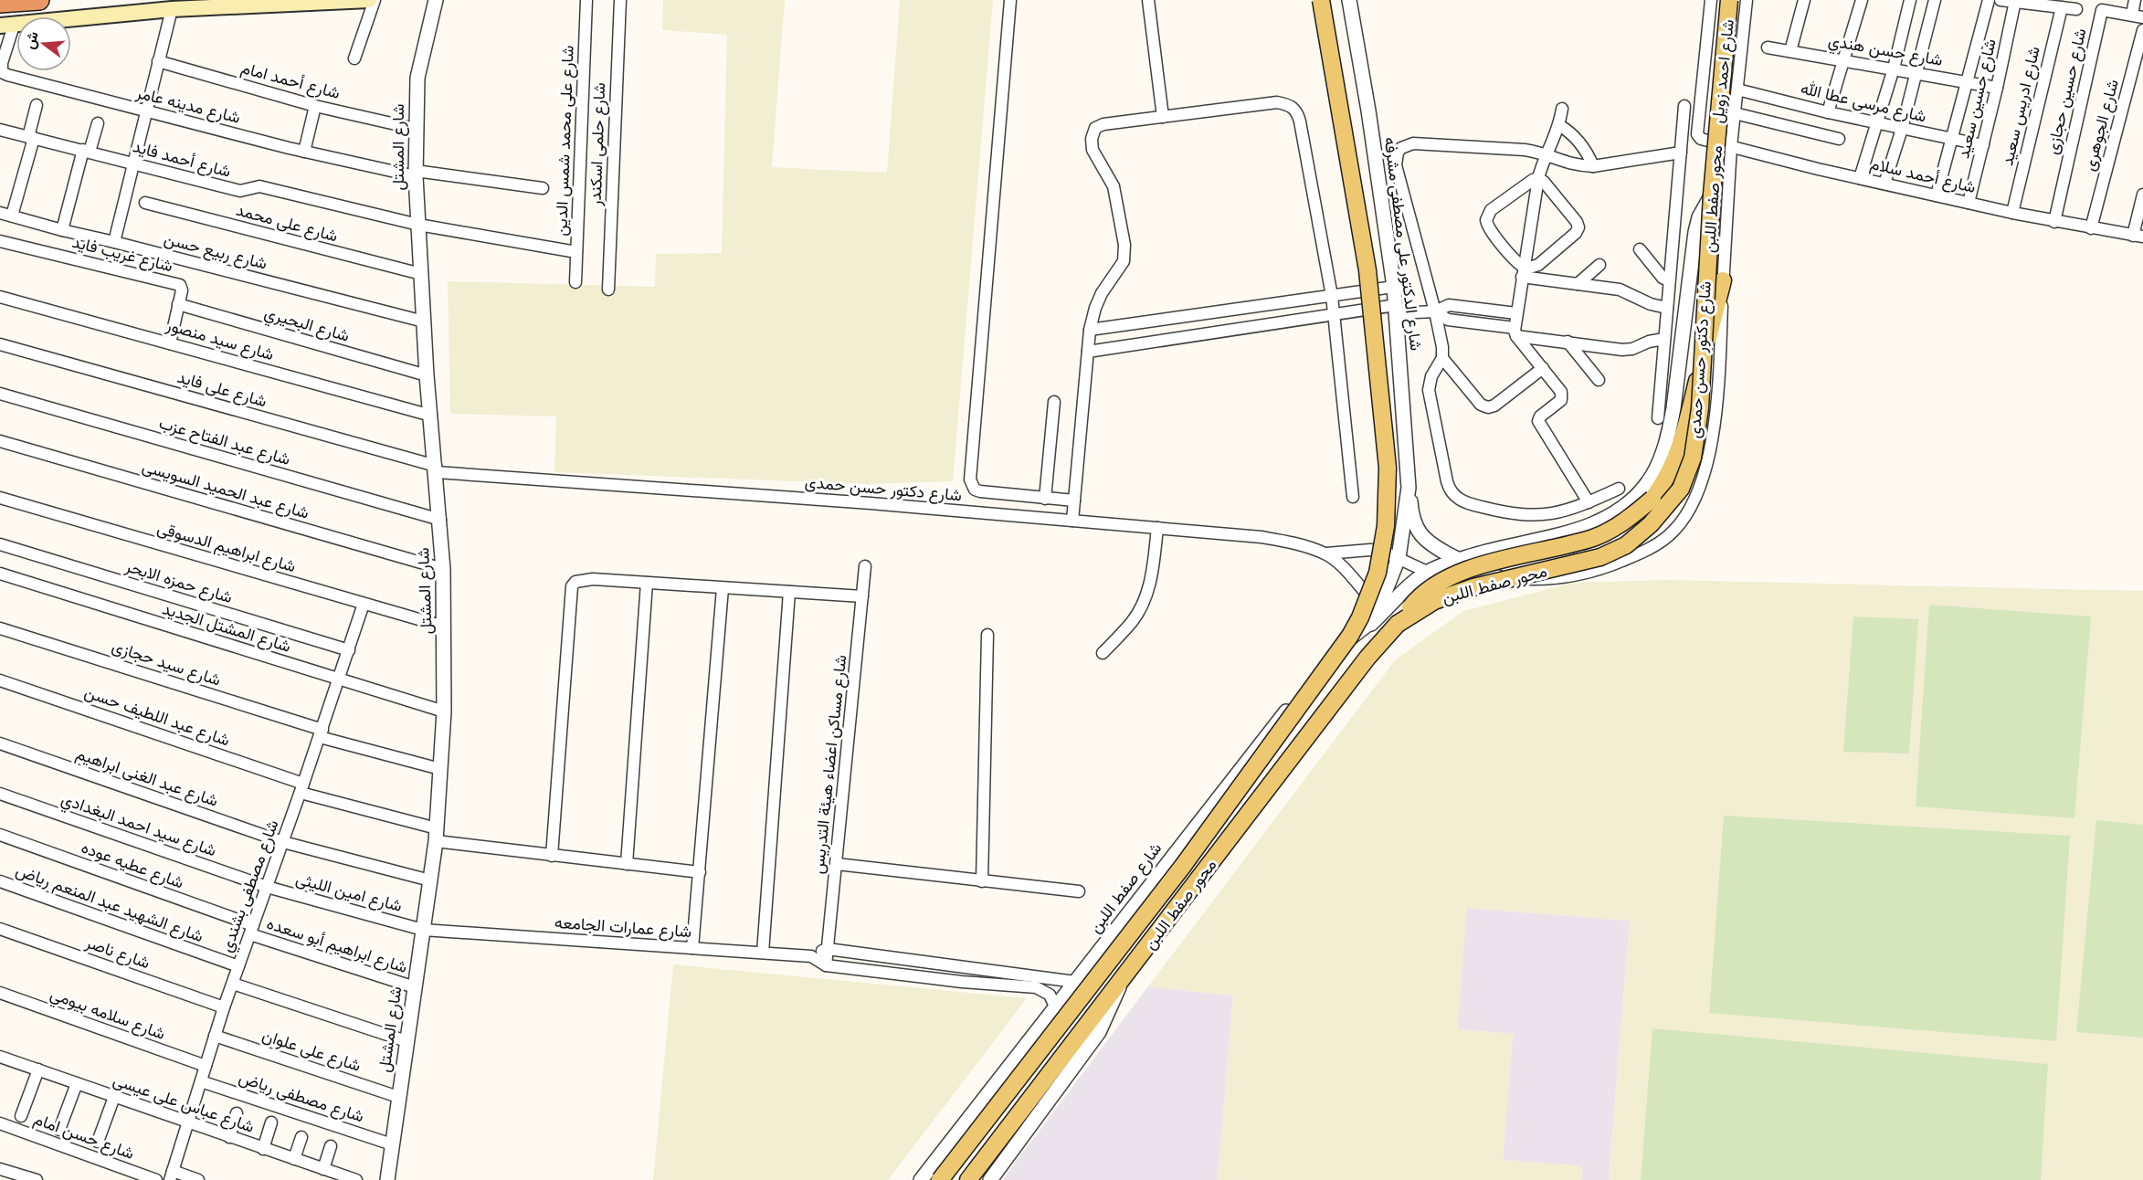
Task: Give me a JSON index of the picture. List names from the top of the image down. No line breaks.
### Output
{"streets":{"main road":["محور صفط اللبن"],"street":["شارع حسن هندي","شارع احمد زويل","شارع أحمد امام","شارع حسين حجازى","شارع حسين سعيد","شارع مرسى عطا الله","شارع مدينه عامر","شارع ادريس سعيد","شارع الجوهرى","شارع على محمد شمس الدين","شارع حلمى اسكندر","شارع المشتل","شارع أحمد فايد","شارع أحمد سلام","شارع على محمد","شارع الدكتور على مصطفى مشرفه","شارع ربيع حسن","شارع غريب فايد","شارع البحيري","شارع سيد منصور","شارع دكتور حسن حمدى","شارع على فايد","شارع عبد الفتاح عزب","شارع عبد الحميد السويسى","شارع ابراهيم الدسوقى","شارع حمزه الابحر","شارع المشتل الجديد","شارع سيد حجازى","شارع عبد اللطيف حسن","شارع مساكن اعضاء هيئة التدريس","شارع عبد الغنى ابراهيم","شارع سيد احمد البغدادي","شارع عطيه عوده","شارع مصطفى بشندي","شارع صفط اللبن","شارع امين الليثى","شارع الشهيد عبد المنعم رياض","شارع عمارات الجامعه","شارع ابراهيم أبو سعده","شارع ناصر","شارع سلامه بيومي","شارع على علوان","شارع مصطفى رياض","شارع عباس على عيسى","شارع حسن امام"]},"crossings":[["شارع حسن هندي","شارع حسين سعيد"],["شارع احمد زويل","شارع مرسى عطا الله"],["شارع احمد زويل","شارع أحمد سلام"],["شارع احمد زويل","شارع دكتور حسن حمدى"],["شارع أحمد امام","شارع المشتل"],["شارع حسين حجازى","شارع أحمد سلام"],["شارع حسين سعيد","شارع مرسى عطا الله"],["شارع حسين سعيد","شارع أحمد سلام"],["شارع مدينه عامر","شارع المشتل"],["شارع ادريس سعيد","شارع أحمد سلام"],["شارع الجوهرى","شارع أحمد سلام"],["شارع على محمد شمس الدين","شارع أحمد فايد"],["شارع المشتل","شارع أحمد فايد"],["شارع المشتل","شارع على محمد"],["شارع المشتل","شارع ربيع حسن"],["شارع المشتل","شارع البحيري"],["شارع المشتل","شارع سيد منصور"],["شارع المشتل","شارع دكتور حسن حمدى"],["شارع المشتل","شارع على فايد"],["شارع المشتل","شارع عبد الفتاح عزب"],["شارع المشتل","شارع عبد الحميد السويسى"],["شارع المشتل","شارع ابراهيم الدسوقى"],["شارع المشتل","شارع المشتل الجديد"],["شارع المشتل","شارع سيد حجازى"],["شارع المشتل","شارع عبد اللطيف حسن"],["شارع المشتل","شارع عبد الغنى ابراهيم"],["شارع المشتل","شارع امين الليثى"],["شارع المشتل","شارع عمارات الجامعه"],["شارع المشتل","شارع ابراهيم أبو سعده"],["شارع المشتل","شارع على علوان"],["شارع المشتل","شارع مصطفى رياض"],["شارع أحمد سلام","شارع دكتور حسن حمدى"],["شارع الدكتور على مصطفى مشرفه","شارع دكتور حسن حمدى"],["شارع الدكتور على مصطفى مشرفه","شارع صفط اللبن"],["شارع غريب فايد","شارع البحيري"],["شارع غريب فايد","شارع سيد منصور"],["شارع دكتور حسن حمدى","شارع على فايد"],["شارع دكتور حسن حمدى","شارع صفط اللبن"],["شارع ابراهيم الدسوقى","شارع مصطفى بشندي"],["شارع حمزه الابحر","شارع مصطفى بشندي"],["شارع المشتل الجديد","شارع مصطفى بشندي"],["شارع سيد حجازى","شارع مصطفى بشندي"],["شارع عبد اللطيف حسن","شارع مصطفى بشندي"],["شارع مساكن اعضاء هيئة التدريس","شارع عمارات الجامعه"],["شارع عبد الغنى ابراهيم","شارع مصطفى بشندي"],["شارع سيد احمد البغدادي","شارع مصطفى بشندي"],["شارع سيد احمد البغدادي","شارع امين الليثى"],["شارع عطيه عوده","شارع مصطفى بشندي"],["شارع عطيه عوده","شارع ابراهيم أبو سعده"],["شارع مصطفى بشندي","شارع امين الليثى"],["شارع مصطفى بشندي","شارع الشهيد عبد المنعم رياض"],["شارع مصطفى بشندي","شارع ابراهيم أبو سعده"],["شارع مصطفى بشندي","شارع ناصر"],["شارع مصطفى بشندي","شارع سلامه بيومي"],["شارع مصطفى بشندي","شارع على علوان"],["شارع مصطفى بشندي","شارع مصطفى رياض"],["شارع مصطفى بشندي","شارع عباس على عيسى"],["شارع صفط اللبن","شارع عمارات الجامعه"],["شارع امين الليثى","شارع عمارات الجامعه"]],"north":"left"}
